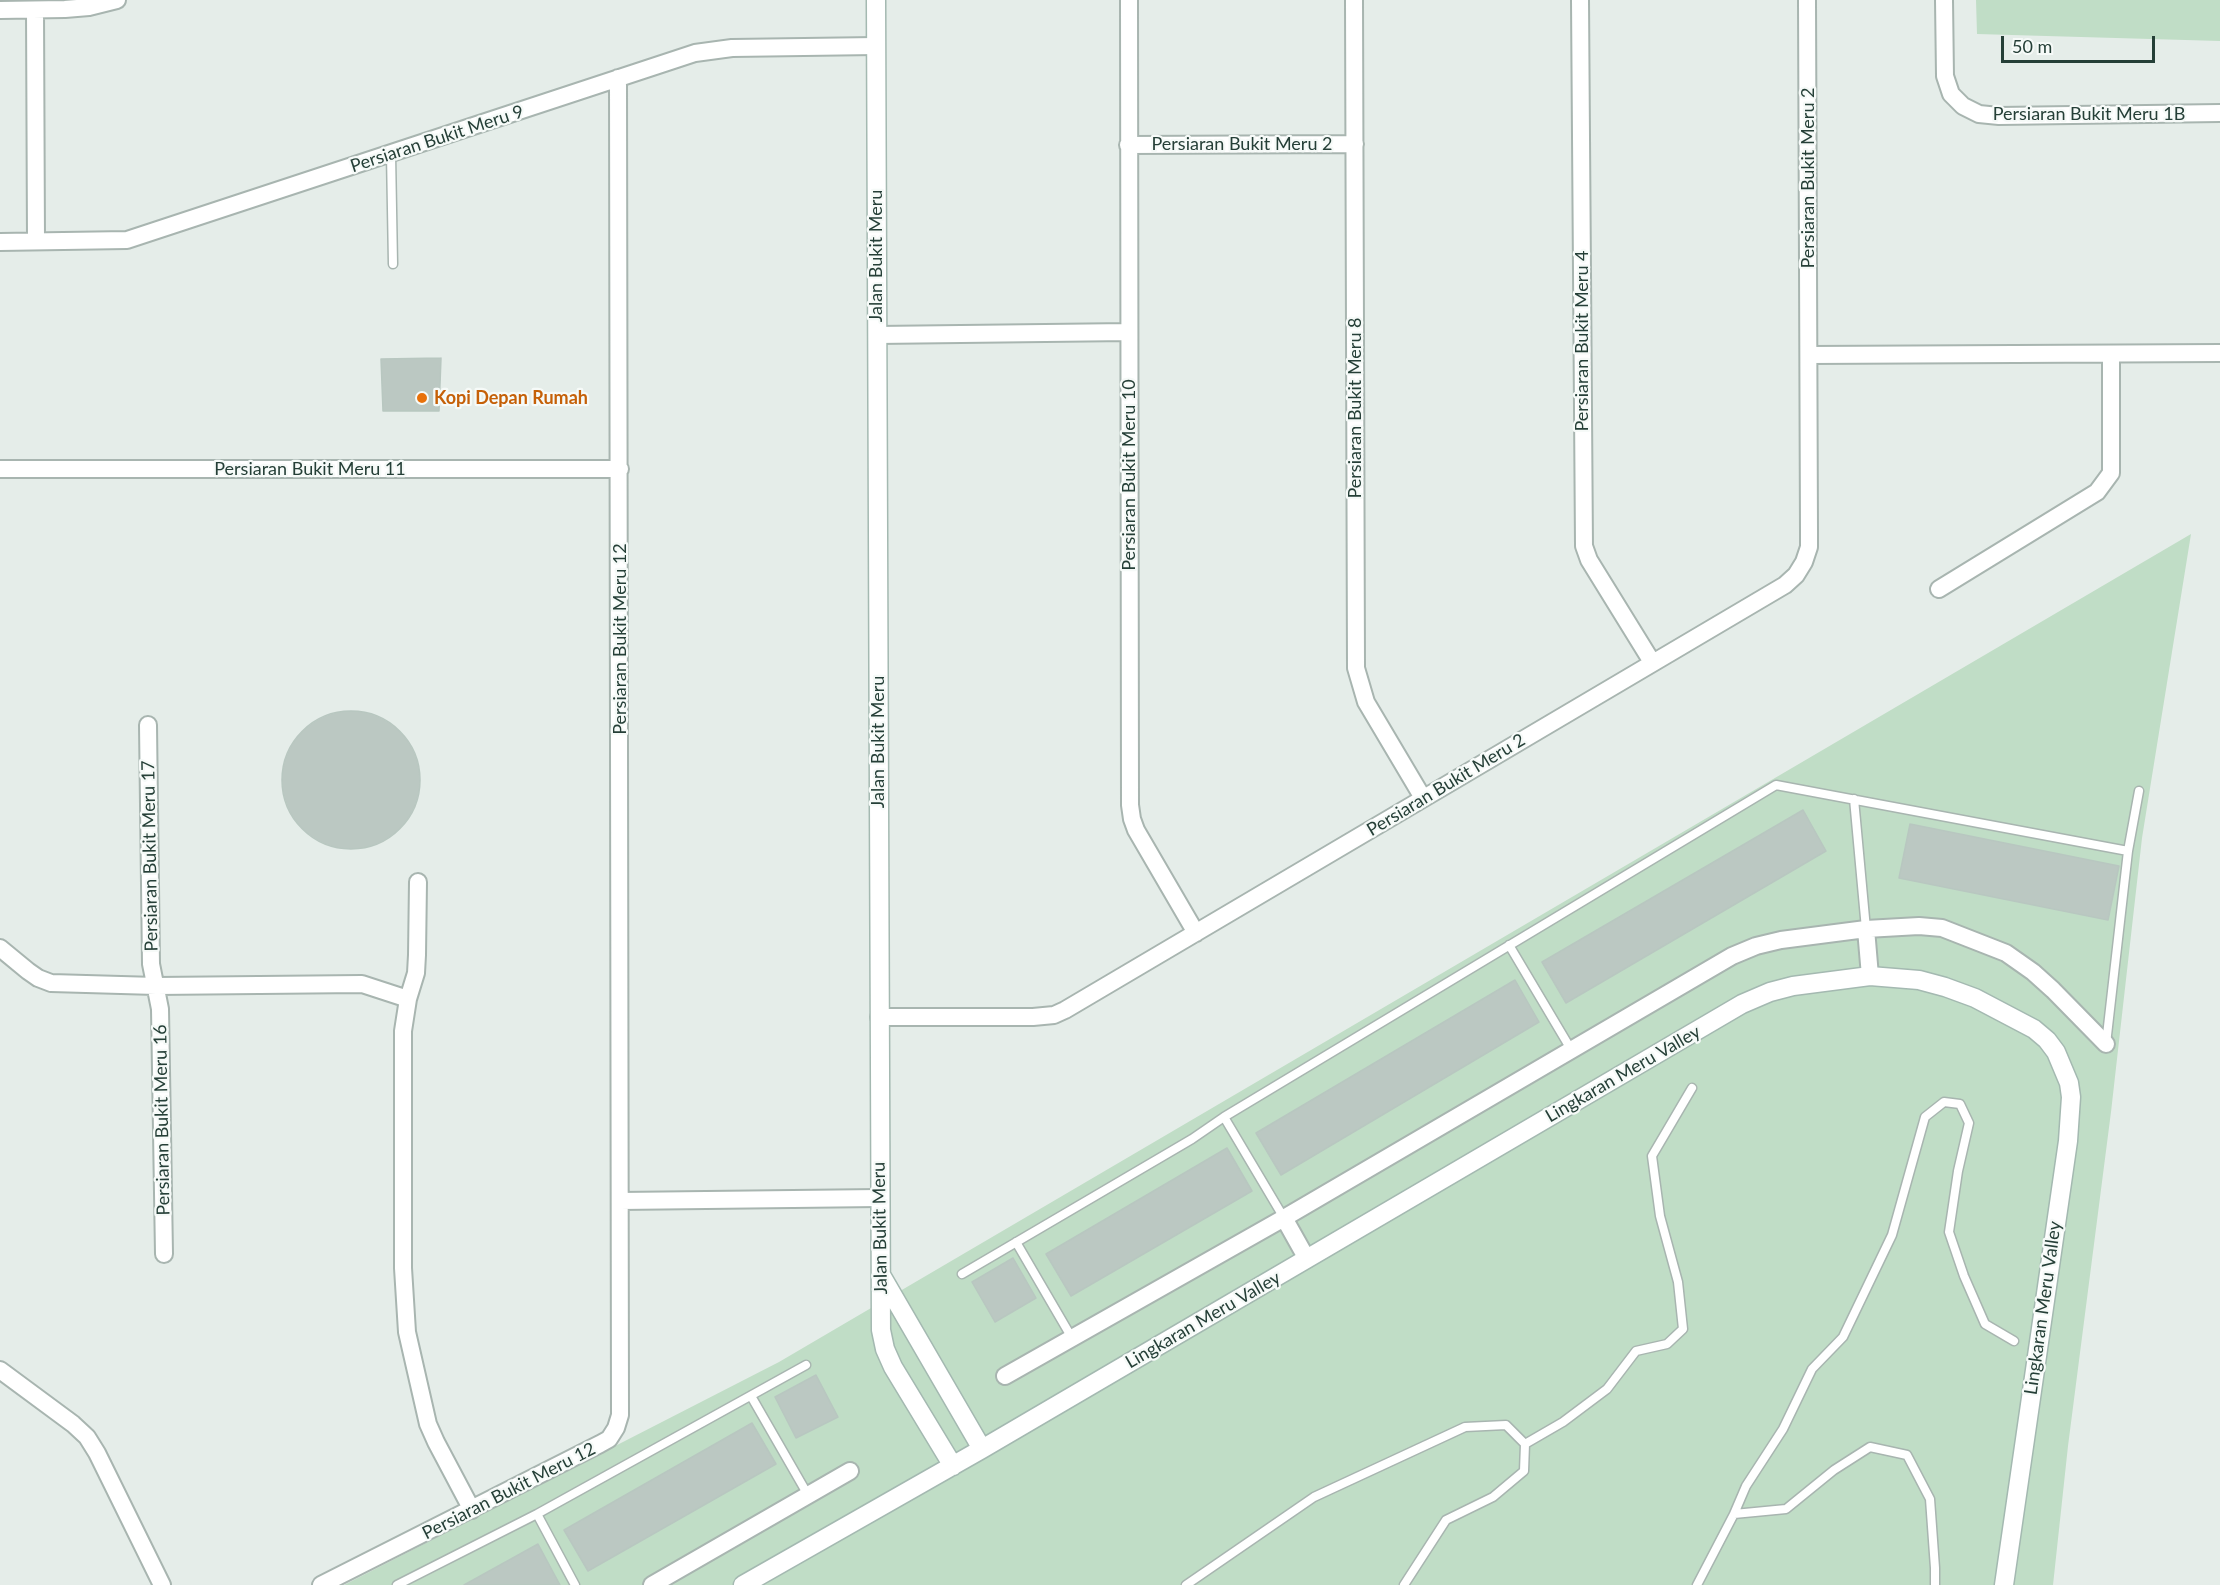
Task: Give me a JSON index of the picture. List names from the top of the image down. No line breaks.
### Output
{"streets":{"street":["Persiaran Bukit Meru 1B","Persiaran Bukit Meru 9","Persiaran Bukit Meru 2","Jalan Bukit Meru","Persiaran Bukit Meru 4","Persiaran Bukit Meru 8","Persiaran Bukit Meru 11","Persiaran Bukit Meru 10","Persiaran Bukit Meru 12","Persiaran Bukit Meru 17","Lingkaran Meru Valley","Persiaran Bukit Meru 16"]},"crossings":[["Persiaran Bukit Meru 9","Jalan Bukit Meru"],["Persiaran Bukit Meru 9","Persiaran Bukit Meru 12"],["Persiaran Bukit Meru 2","Jalan Bukit Meru"],["Persiaran Bukit Meru 2","Persiaran Bukit Meru 4"],["Persiaran Bukit Meru 2","Persiaran Bukit Meru 8"],["Persiaran Bukit Meru 2","Persiaran Bukit Meru 10"],["Jalan Bukit Meru","Lingkaran Meru Valley"],["Persiaran Bukit Meru 11","Persiaran Bukit Meru 12"],["Persiaran Bukit Meru 17","Persiaran Bukit Meru 16"]],"places":["Kopi Depan Rumah"],"scale_bar":"50 m"}
